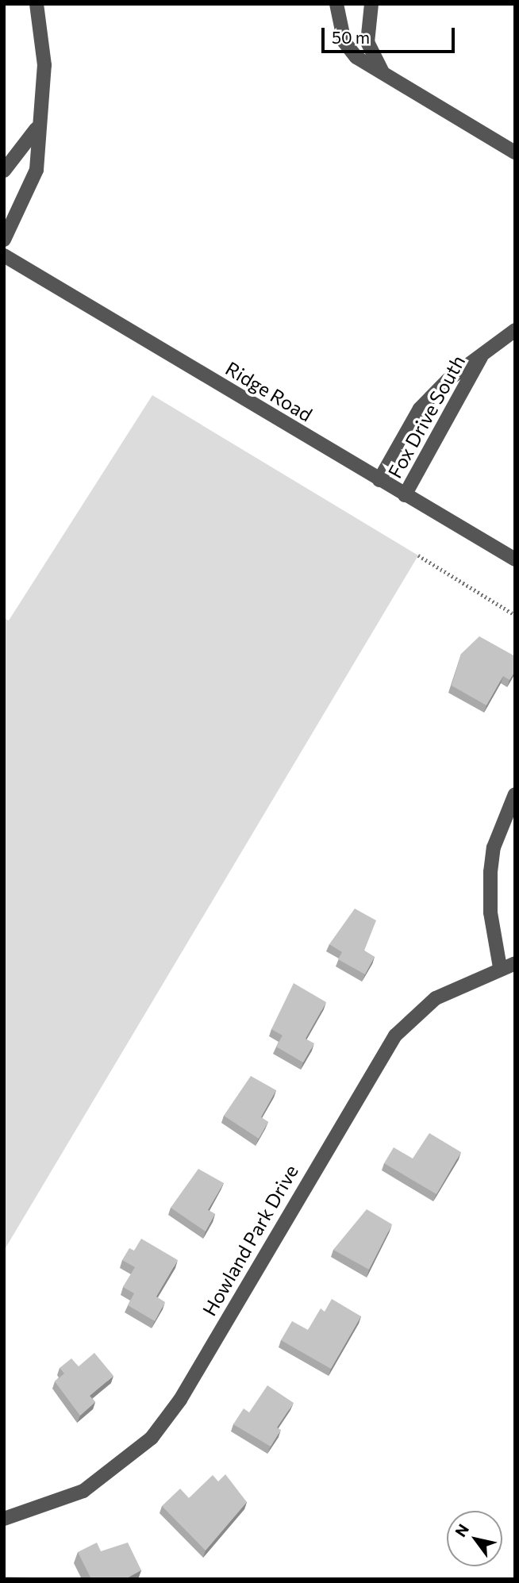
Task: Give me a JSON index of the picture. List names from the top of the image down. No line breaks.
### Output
{"streets":{"street":["Ridge Road","Fox Drive South","Howland Park Drive"]},"crossings":[["Ridge Road","Fox Drive South"]],"scale_bar":"50 m","north":"top left"}
